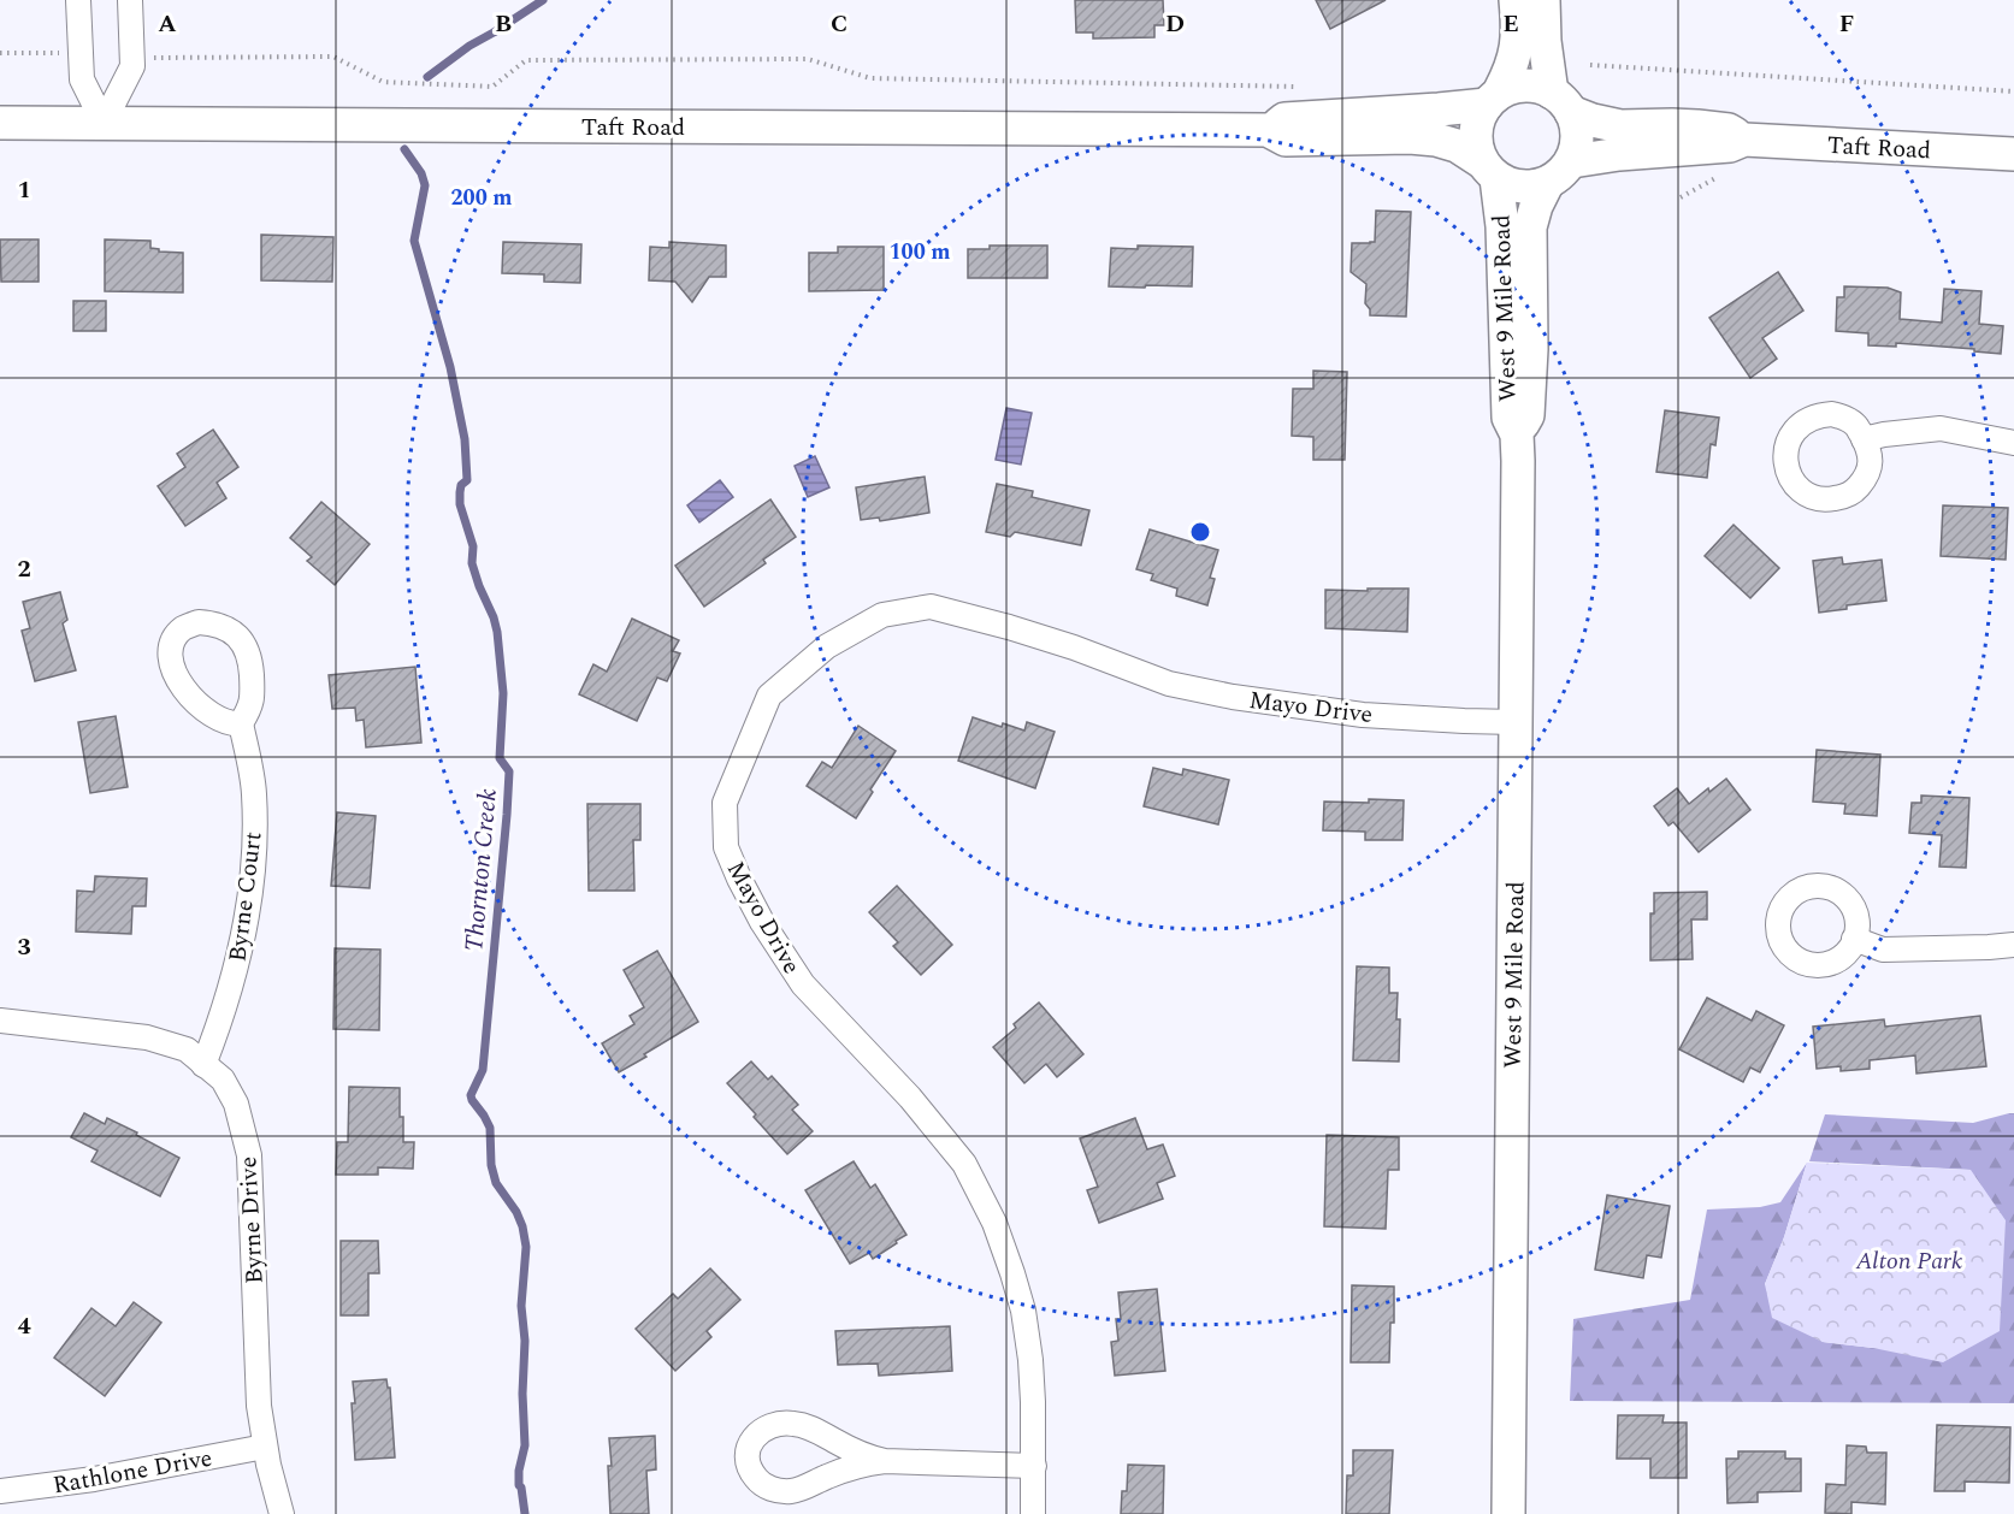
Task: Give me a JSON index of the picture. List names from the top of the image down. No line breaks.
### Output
{"streets":{"street":["Taft Road","West 9 Mile Road","Mayo Drive","Byrne Court","Byrne Drive","Rathlone Drive"]},"crossings":[["Taft Road","West 9 Mile Road"],["West 9 Mile Road","Mayo Drive"],["Byrne Court","Byrne Drive"],["Byrne Drive","Rathlone Drive"]],"water":["Thornton Creek"],"parks":["Alton Park"],"grid":{"columns":["A","B","C","D","E","F"],"rows":["1","2","3","4"]},"rings":["200 m","100 m"]}
